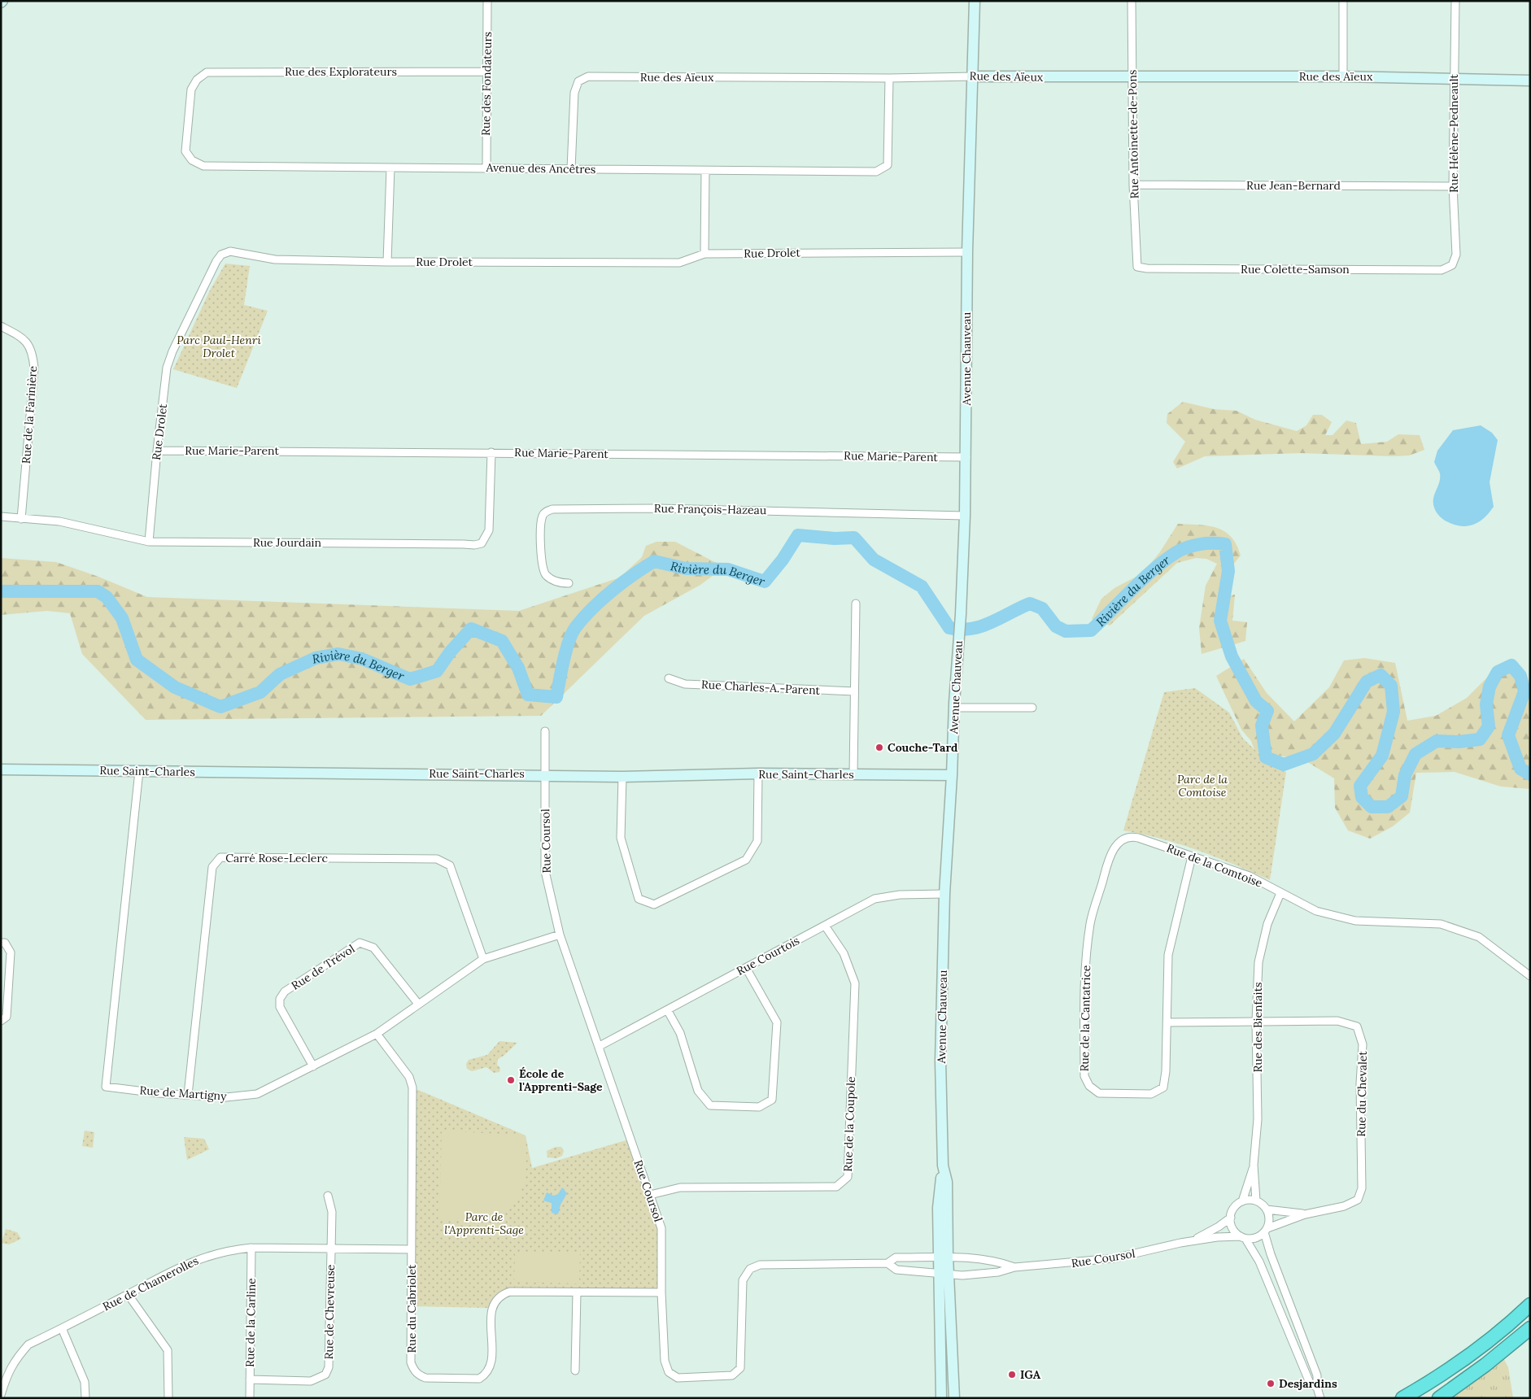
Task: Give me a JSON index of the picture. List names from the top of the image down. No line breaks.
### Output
{"streets":{"main road":["Rue des Aïeux","Avenue Chauveau","Rue Saint-Charles"],"street":["Rue des Explorateurs","Rue des Fondateurs","Rue Hélène-Pedneault","Rue Antoinette-de-Pons","Avenue des Ancêtres","Rue Jean-Bernard","Rue Drolet","Rue Colette-Samson","Rue de la Farinière","Rue Marie-Parent","Rue François-Hazeau","Rue Jourdain","Rue Charles-A.-Parent","Rue Coursol","Carré Rose-Leclerc","Rue de la Comtoise","Rue Courtois","Rue de Trévol","Rue de la Cantatrice","Rue des Bienfaits","Rue de Martigny","Rue du Chevalet","Rue de la Coupole","Rue de Chamerolles","Rue du Cabriolet","Rue de Chevreuse","Rue de la Carline"]},"crossings":[["Rue des Explorateurs","Rue des Fondateurs"],["Rue des Explorateurs","Avenue des Ancêtres"],["Rue des Aïeux","Rue Hélène-Pedneault"],["Rue des Aïeux","Rue Antoinette-de-Pons"],["Rue des Aïeux","Avenue des Ancêtres"],["Rue des Aïeux","Avenue Chauveau"],["Rue des Fondateurs","Avenue des Ancêtres"],["Rue Hélène-Pedneault","Rue Jean-Bernard"],["Rue Hélène-Pedneault","Rue Colette-Samson"],["Rue Antoinette-de-Pons","Rue Jean-Bernard"],["Rue Antoinette-de-Pons","Rue Colette-Samson"],["Rue Drolet","Avenue Chauveau"],["Rue Drolet","Rue Marie-Parent"],["Rue Drolet","Rue Jourdain"],["Avenue Chauveau","Rue Marie-Parent"],["Avenue Chauveau","Rue François-Hazeau"],["Avenue Chauveau","Rue Saint-Charles"],["Avenue Chauveau","Rue Coursol"],["Avenue Chauveau","Rue Courtois"],["Rue de la Farinière","Rue Jourdain"],["Rue Marie-Parent","Rue Jourdain"],["Rue Saint-Charles","Rue Coursol"],["Rue Saint-Charles","Rue de Martigny"],["Rue Coursol","Rue Courtois"],["Rue Coursol","Rue des Bienfaits"],["Rue Coursol","Rue de Martigny"],["Rue Coursol","Rue du Chevalet"],["Rue Coursol","Rue de la Coupole"],["Rue Coursol","Rue du Cabriolet"],["Carré Rose-Leclerc","Rue de Martigny"],["Rue de la Comtoise","Rue de la Cantatrice"],["Rue de la Comtoise","Rue des Bienfaits"],["Rue Courtois","Rue de la Coupole"],["Rue de Trévol","Rue de Martigny"],["Rue de la Cantatrice","Rue du Chevalet"],["Rue des Bienfaits","Rue du Chevalet"],["Rue de Martigny","Rue du Cabriolet"],["Rue de Chamerolles","Rue du Cabriolet"],["Rue de Chamerolles","Rue de Chevreuse"],["Rue de Chamerolles","Rue de la Carline"],["Rue de Chevreuse","Rue de la Carline"]],"water":["Rivière du Berger"],"parks":["Parc Paul-Henri Drolet","Parc de la Comtoise","Parc de l'Apprenti-Sage"],"places":["Couche-Tard","École de l'Apprenti-Sage","IGA","Desjardins"]}
